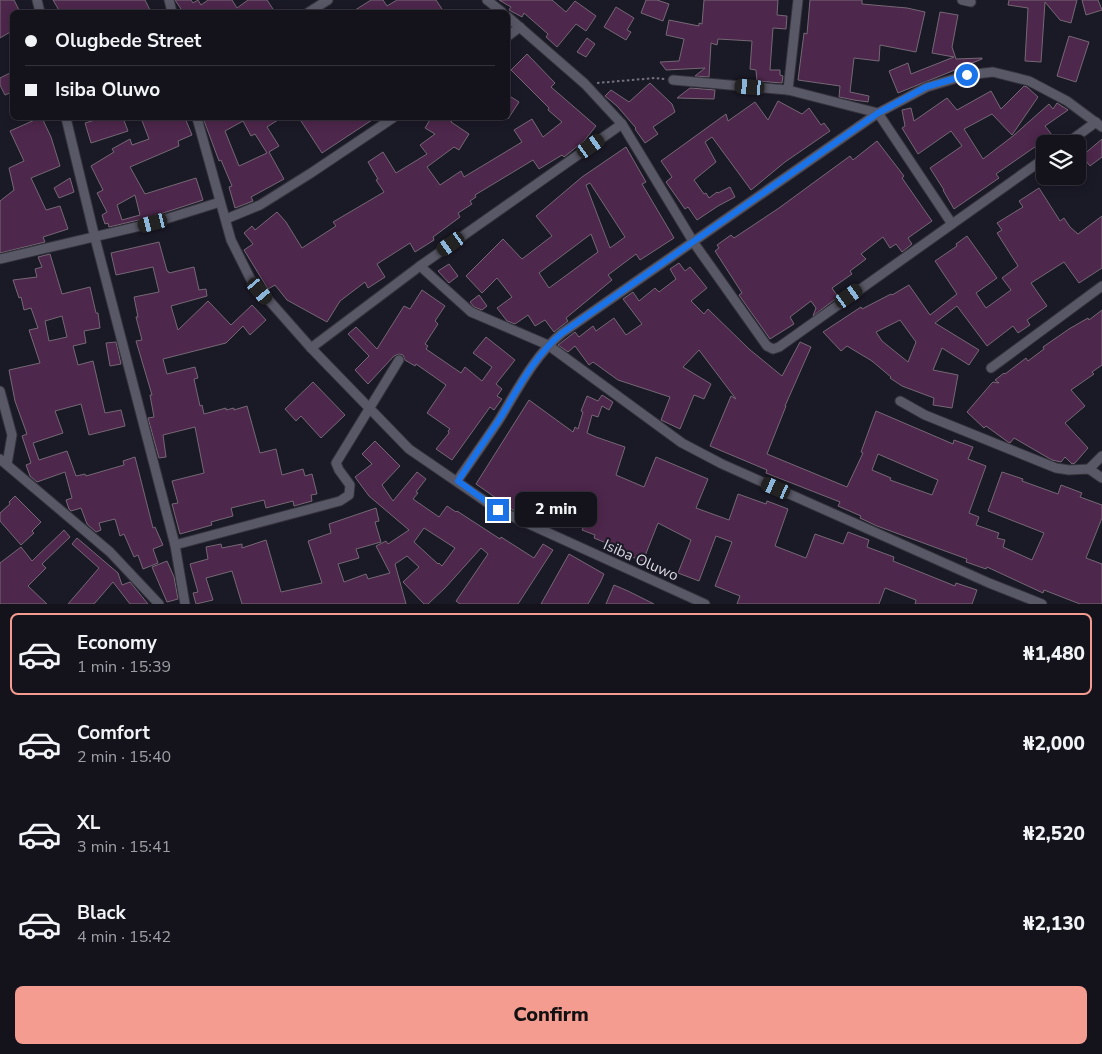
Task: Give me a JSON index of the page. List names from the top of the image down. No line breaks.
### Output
{"streets":{"street":["Isiba Oluwo"]},"page":{"banner":["Olugbede Street","Isiba Oluwo"],"bubble":"2 min","list":[{"name":"Economy","note":"1 min · 15:39","value":"₦1,480"},{"name":"Comfort","note":"2 min · 15:40","value":"₦2,000"},{"name":"XL","note":"3 min · 15:41","value":"₦2,520"},{"name":"Black","note":"4 min · 15:42","value":"₦2,130"}],"buttons":"Confirm"}}
